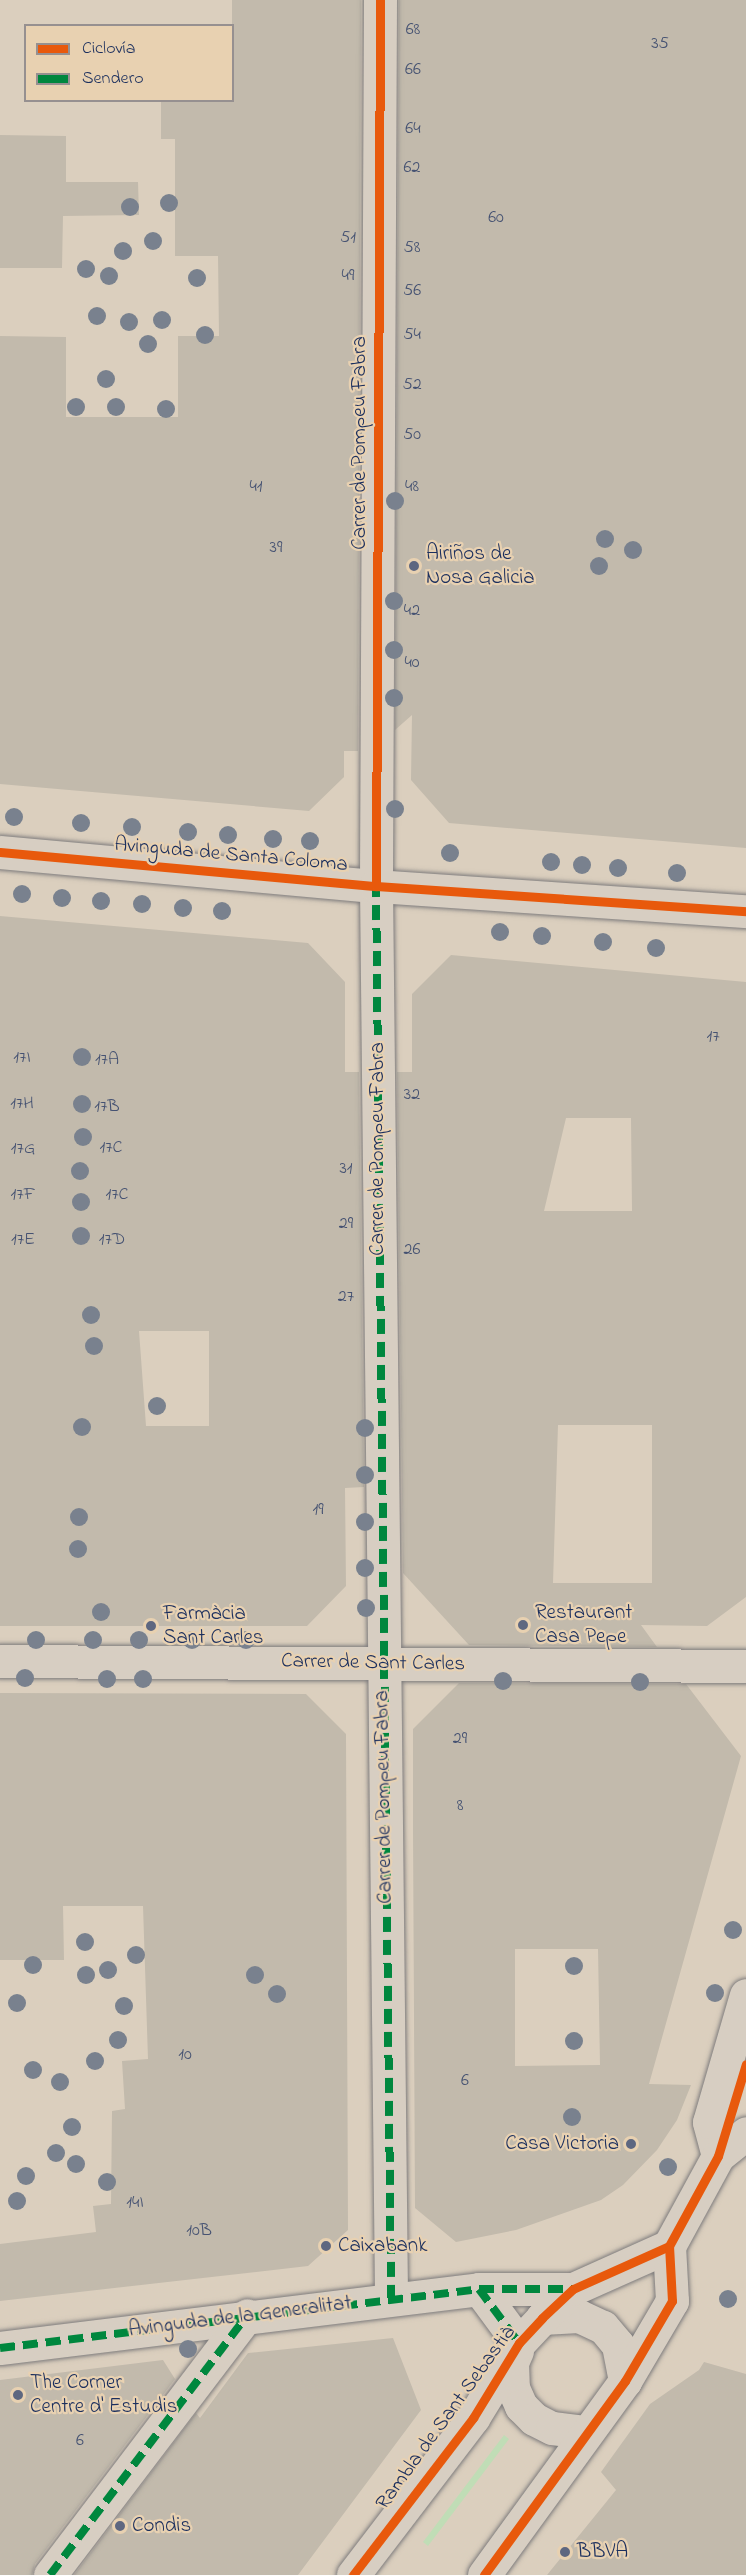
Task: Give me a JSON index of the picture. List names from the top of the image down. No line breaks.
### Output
{"streets":{"street":["Carrer de Pompeu Fabra","Avinguda de Santa Coloma","Carrer de Sant Carles","Avinguda de la Generalitat","Rambla de Sant Sebastià"]},"crossings":[["Carrer de Pompeu Fabra","Avinguda de Santa Coloma"],["Carrer de Pompeu Fabra","Carrer de Sant Carles"],["Carrer de Pompeu Fabra","Avinguda de la Generalitat"],["Avinguda de la Generalitat","Rambla de Sant Sebastià"]],"places":["Airiños de Nosa Galicia","Restaurant Casa Pepe","Farmàcia Sant Carles","Casa Victoria","Caixabank","The Corner Centre d' Estudis","Condis","BBVA"],"house_numbers":["68","35","66","64","62","60","51","58","49","56","54","52","50","41","48","39","42","40","17","17I","17A","32","17H","17B","17C","17G","31","17F","17C","29","17E","17D","26","27","19","29","8","10","6","14I","10B","6"],"legend":["Ciclovía","Sendero"]}
